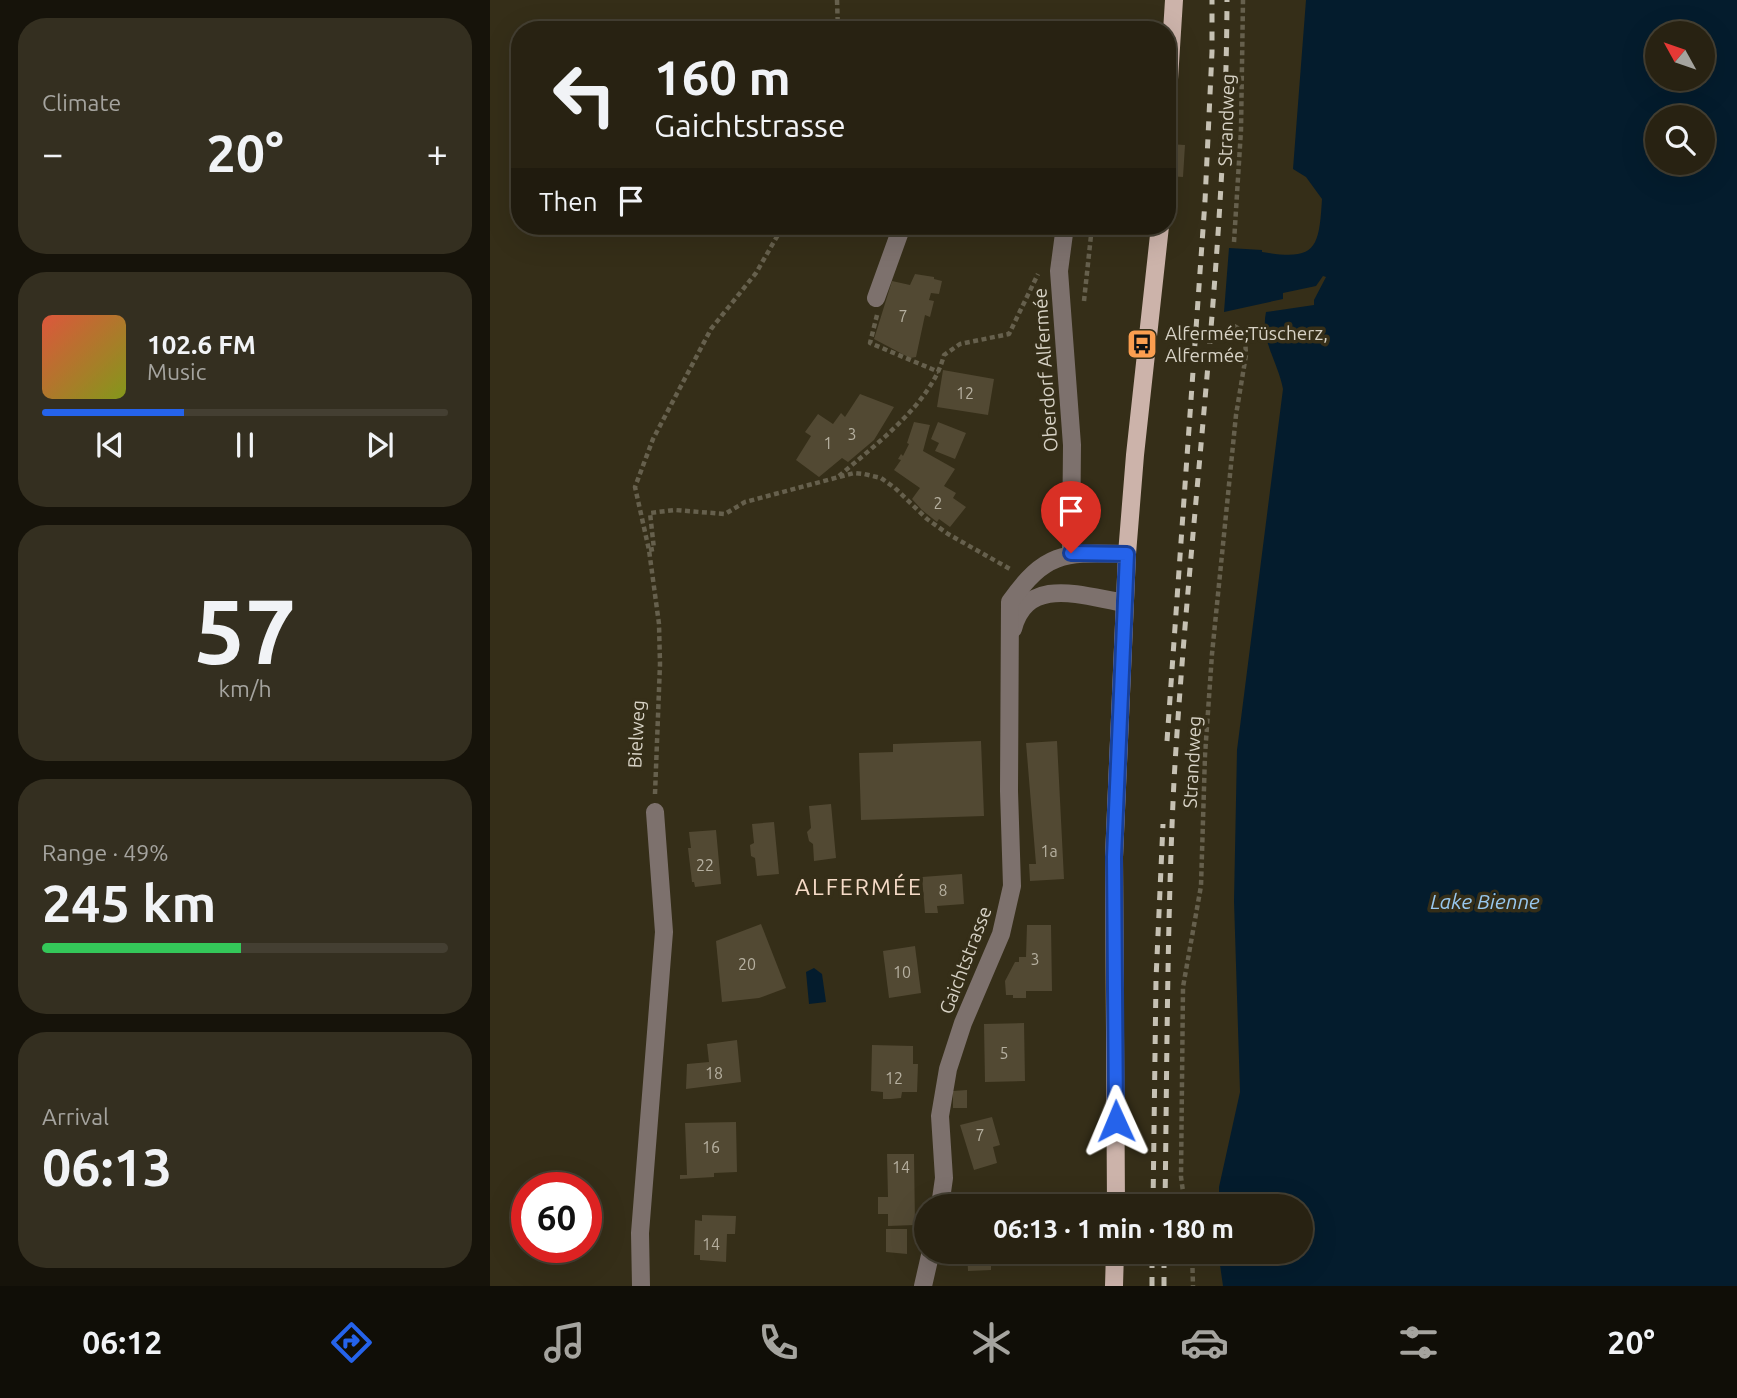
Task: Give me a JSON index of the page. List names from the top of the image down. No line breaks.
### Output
{"streets":{"street":["Oberdorf Alfermée","Gaichtstrasse"],"path":["Strandweg","Bielweg"]},"crossings":[["Oberdorf Alfermée","Gaichtstrasse"]],"districts":["ALFERMÉE"],"water":["Lake Bienne"],"places":{"bus stop":["Alfermée;Tüscherz, Alfermée"]},"house_numbers":["7","12","3","1","2","1a","22","8","3","20","10","5","18","12","7","16","14","14"],"north":"top left","page":{"tile":["Climate",["57","km/h"],["Range · 49%","245 km"],["Arrival","06:13"]],"turn":["160 m","Gaichtstrasse"],"heat":["−","20°","+"],"then":"Then","song":["102.6 FM","Music"],"limit":"60","trip":"06:13 · 1 min · 180 m","tabs":["06:12","20°"]}}
